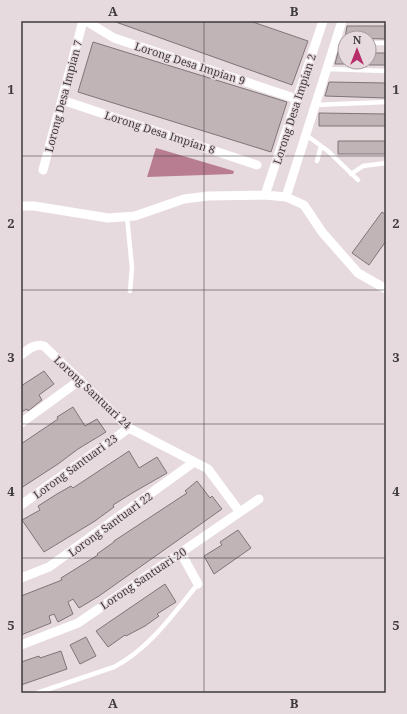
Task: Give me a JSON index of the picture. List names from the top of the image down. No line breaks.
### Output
{"streets":{"street":["Lorong Desa Impian 9","Lorong Desa Impian 7","Lorong Desa Impian 2","Lorong Desa Impian 8","Lorong Santuari 24","Lorong Santuari 23","Lorong Santuari 22","Lorong Santuari 20"]},"crossings":[["Lorong Desa Impian 9","Lorong Desa Impian 2"],["Lorong Desa Impian 7","Lorong Desa Impian 8"],["Lorong Santuari 24","Lorong Santuari 23"],["Lorong Santuari 24","Lorong Santuari 22"],["Lorong Santuari 24","Lorong Santuari 20"]],"north":"top","grid":{"columns":["A","B"],"rows":["1","2","3","4","5"]}}
